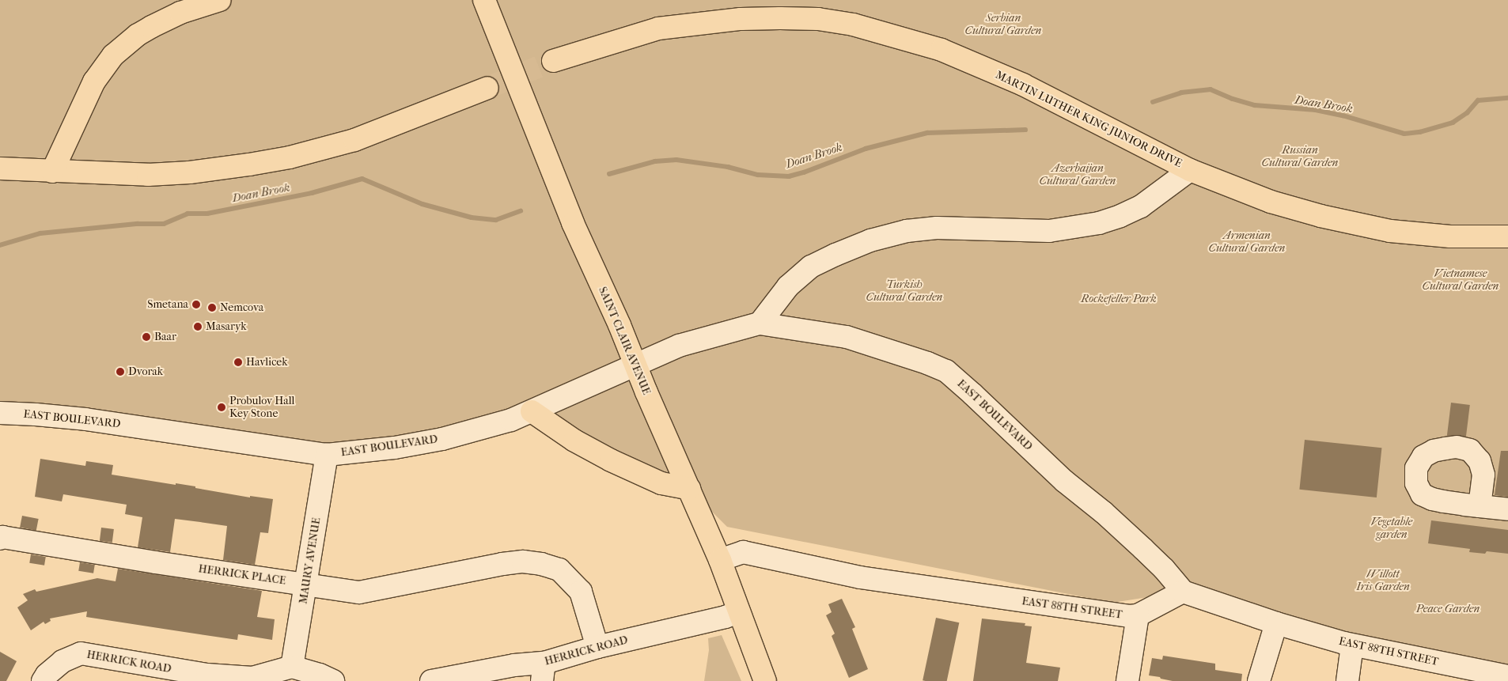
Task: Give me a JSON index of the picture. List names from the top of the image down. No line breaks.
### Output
{"streets":{"main road":["MARTIN LUTHER KING JUNIOR DRIVE","SAINT CLAIR AVENUE"],"street":["EAST BOULEVARD","MAURY AVENUE","HERRICK PLACE","EAST 88TH STREET","HERRICK ROAD"]},"crossings":[["SAINT CLAIR AVENUE","EAST BOULEVARD"],["SAINT CLAIR AVENUE","EAST 88TH STREET"],["SAINT CLAIR AVENUE","HERRICK ROAD"],["EAST BOULEVARD","MAURY AVENUE"],["EAST BOULEVARD","EAST 88TH STREET"],["MAURY AVENUE","HERRICK PLACE"],["MAURY AVENUE","HERRICK ROAD"],["HERRICK PLACE","HERRICK ROAD"]],"water":["Doan Brook"],"parks":["Serbian Cultural Garden","Russian Cultural Garden","Azerbaijan Cultural Garden","Armenian Cultural Garden","Vietnamese Cultural Garden","Turkish Cultural Garden","Rockefeller Park","Vegetable garden","Willott Iris Garden","Peace Garden"],"places":["Smetana","Nemcova","Masaryk","Baar","Havlicek","Dvorak","Probulov Hall Key Stone"]}
